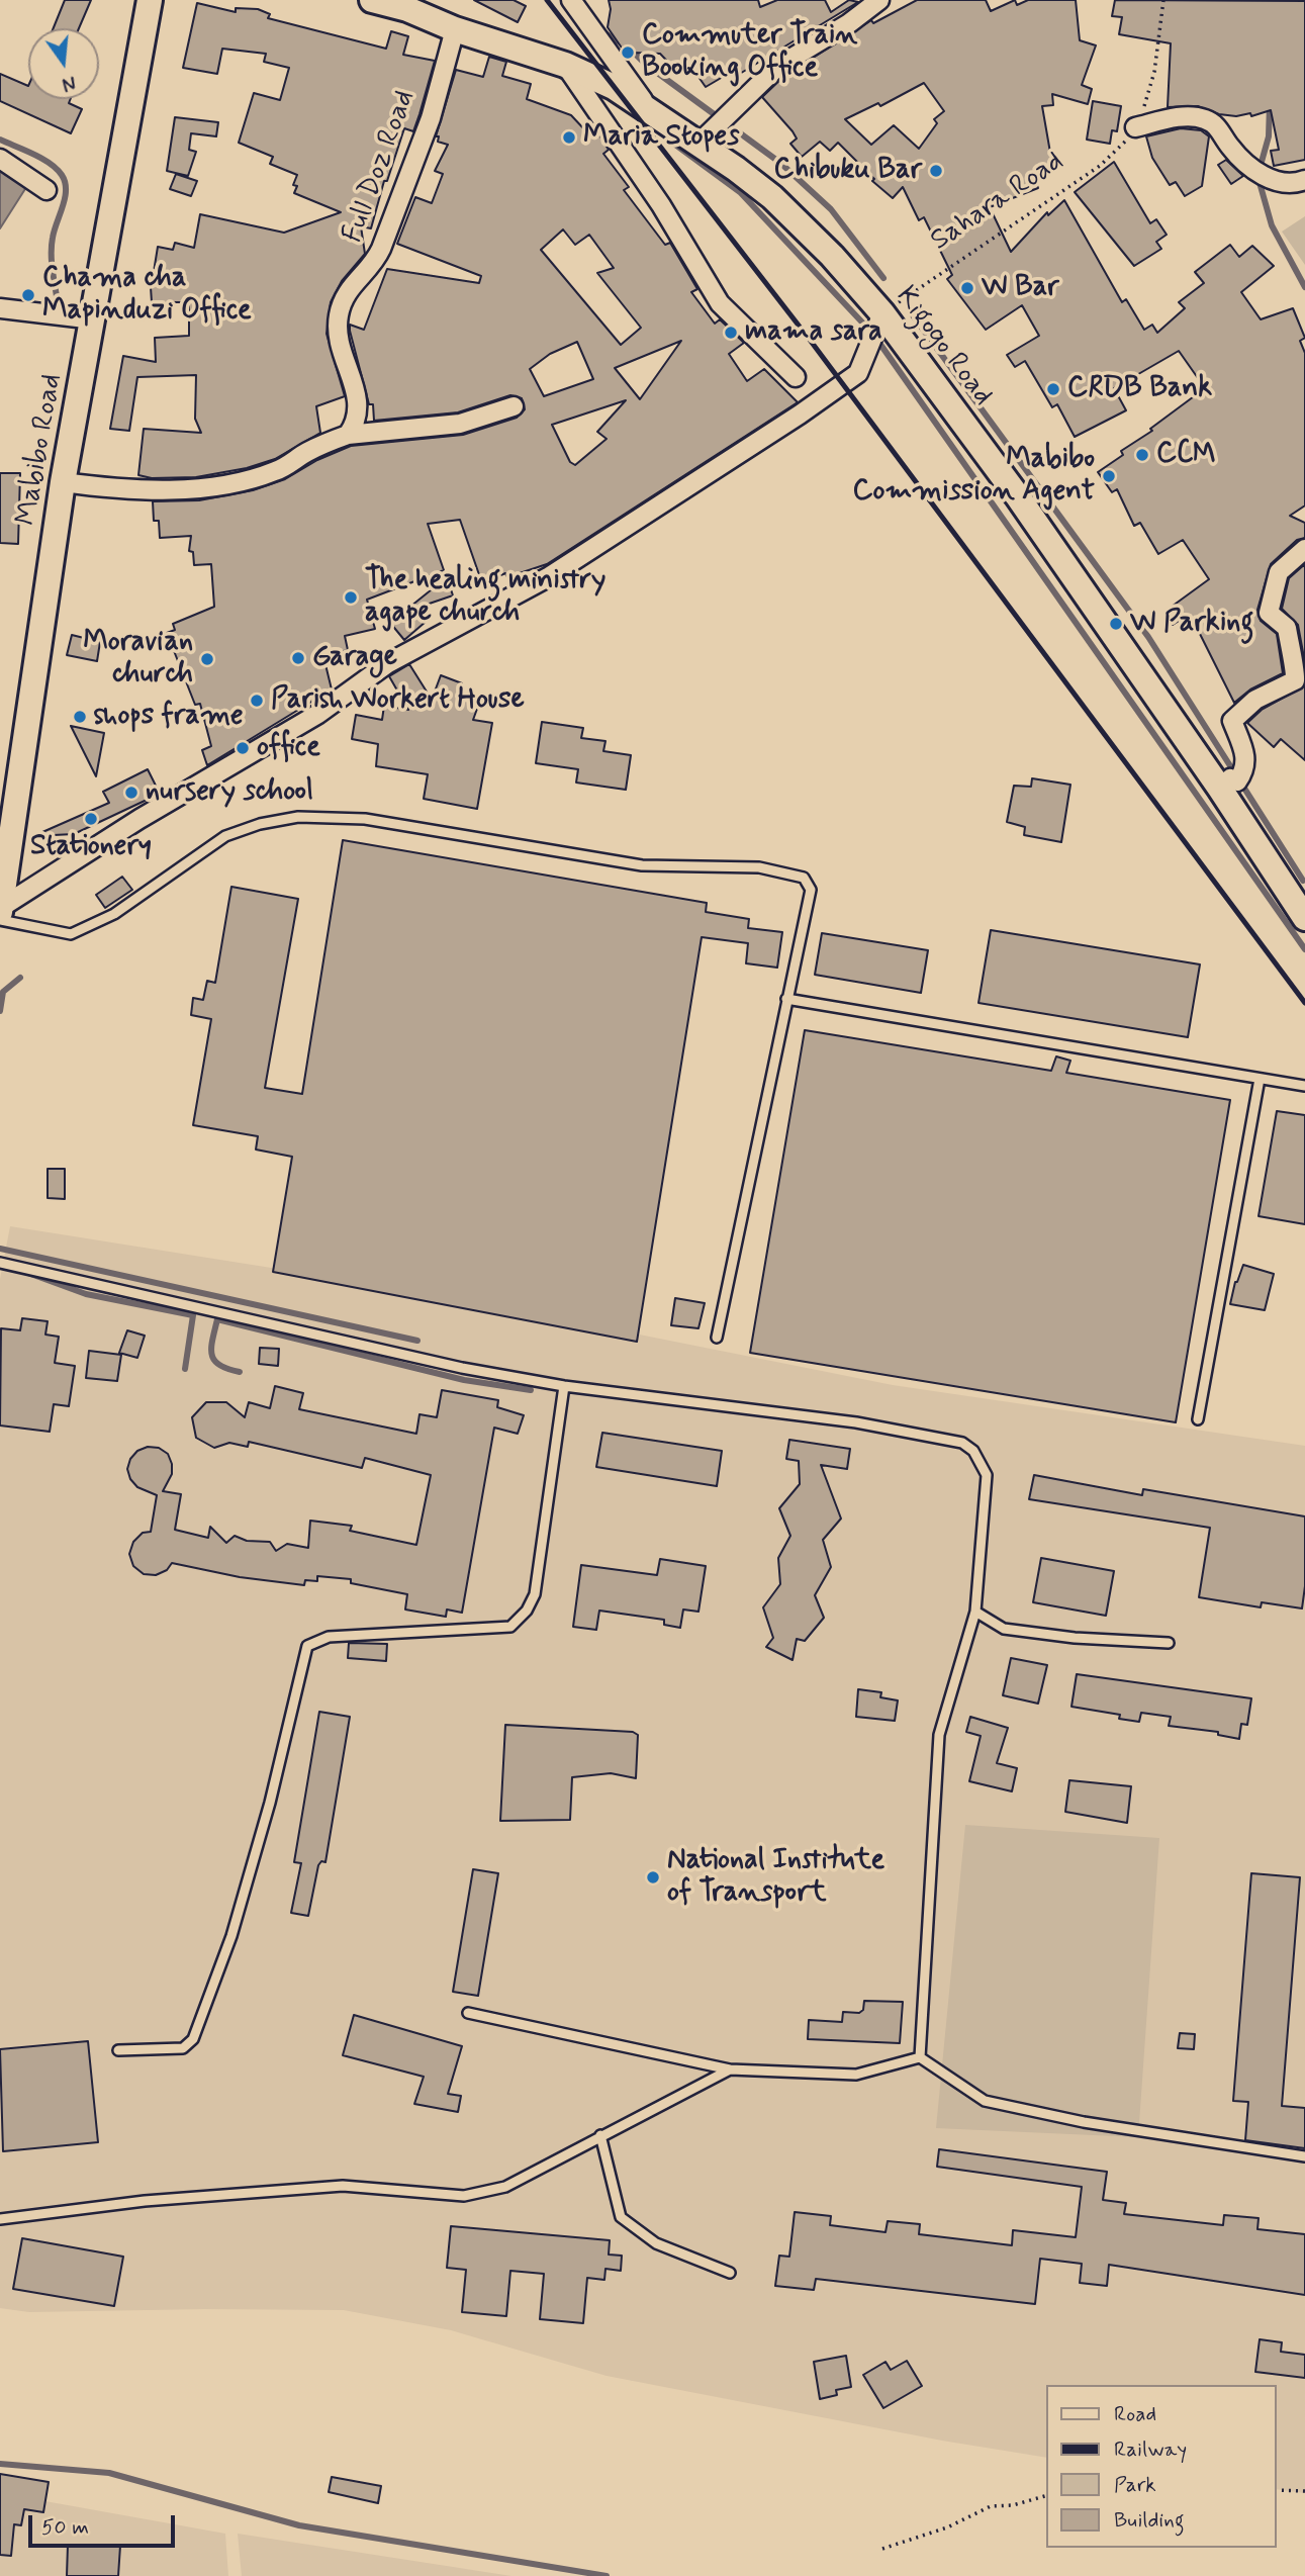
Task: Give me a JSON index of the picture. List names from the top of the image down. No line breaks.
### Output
{"streets":{"main road":["Kigogo Road","Mabibo Road"],"street":["Full Doz Road"],"path":["Sahara Road"]},"crossings":[["Full Doz Road","Kigogo Road"],["Sahara Road","Kigogo Road"]],"places":["Commuter Train Booking Office","Maria Stopes","Chibuku Bar","W Bar","Chama cha Mapinduzi Office","mama sara","CRDB Bank","CCM","Mabibo Commission Agent","The healing ministry agape church","W Parking","Garage","Moravian church","Parish Workert House","shops frame","office","nursery school","Stationery","National Institute of Transport"],"legend":["Road","Railway","Park","Building"],"scale_bar":"50 m","north":"bottom"}
